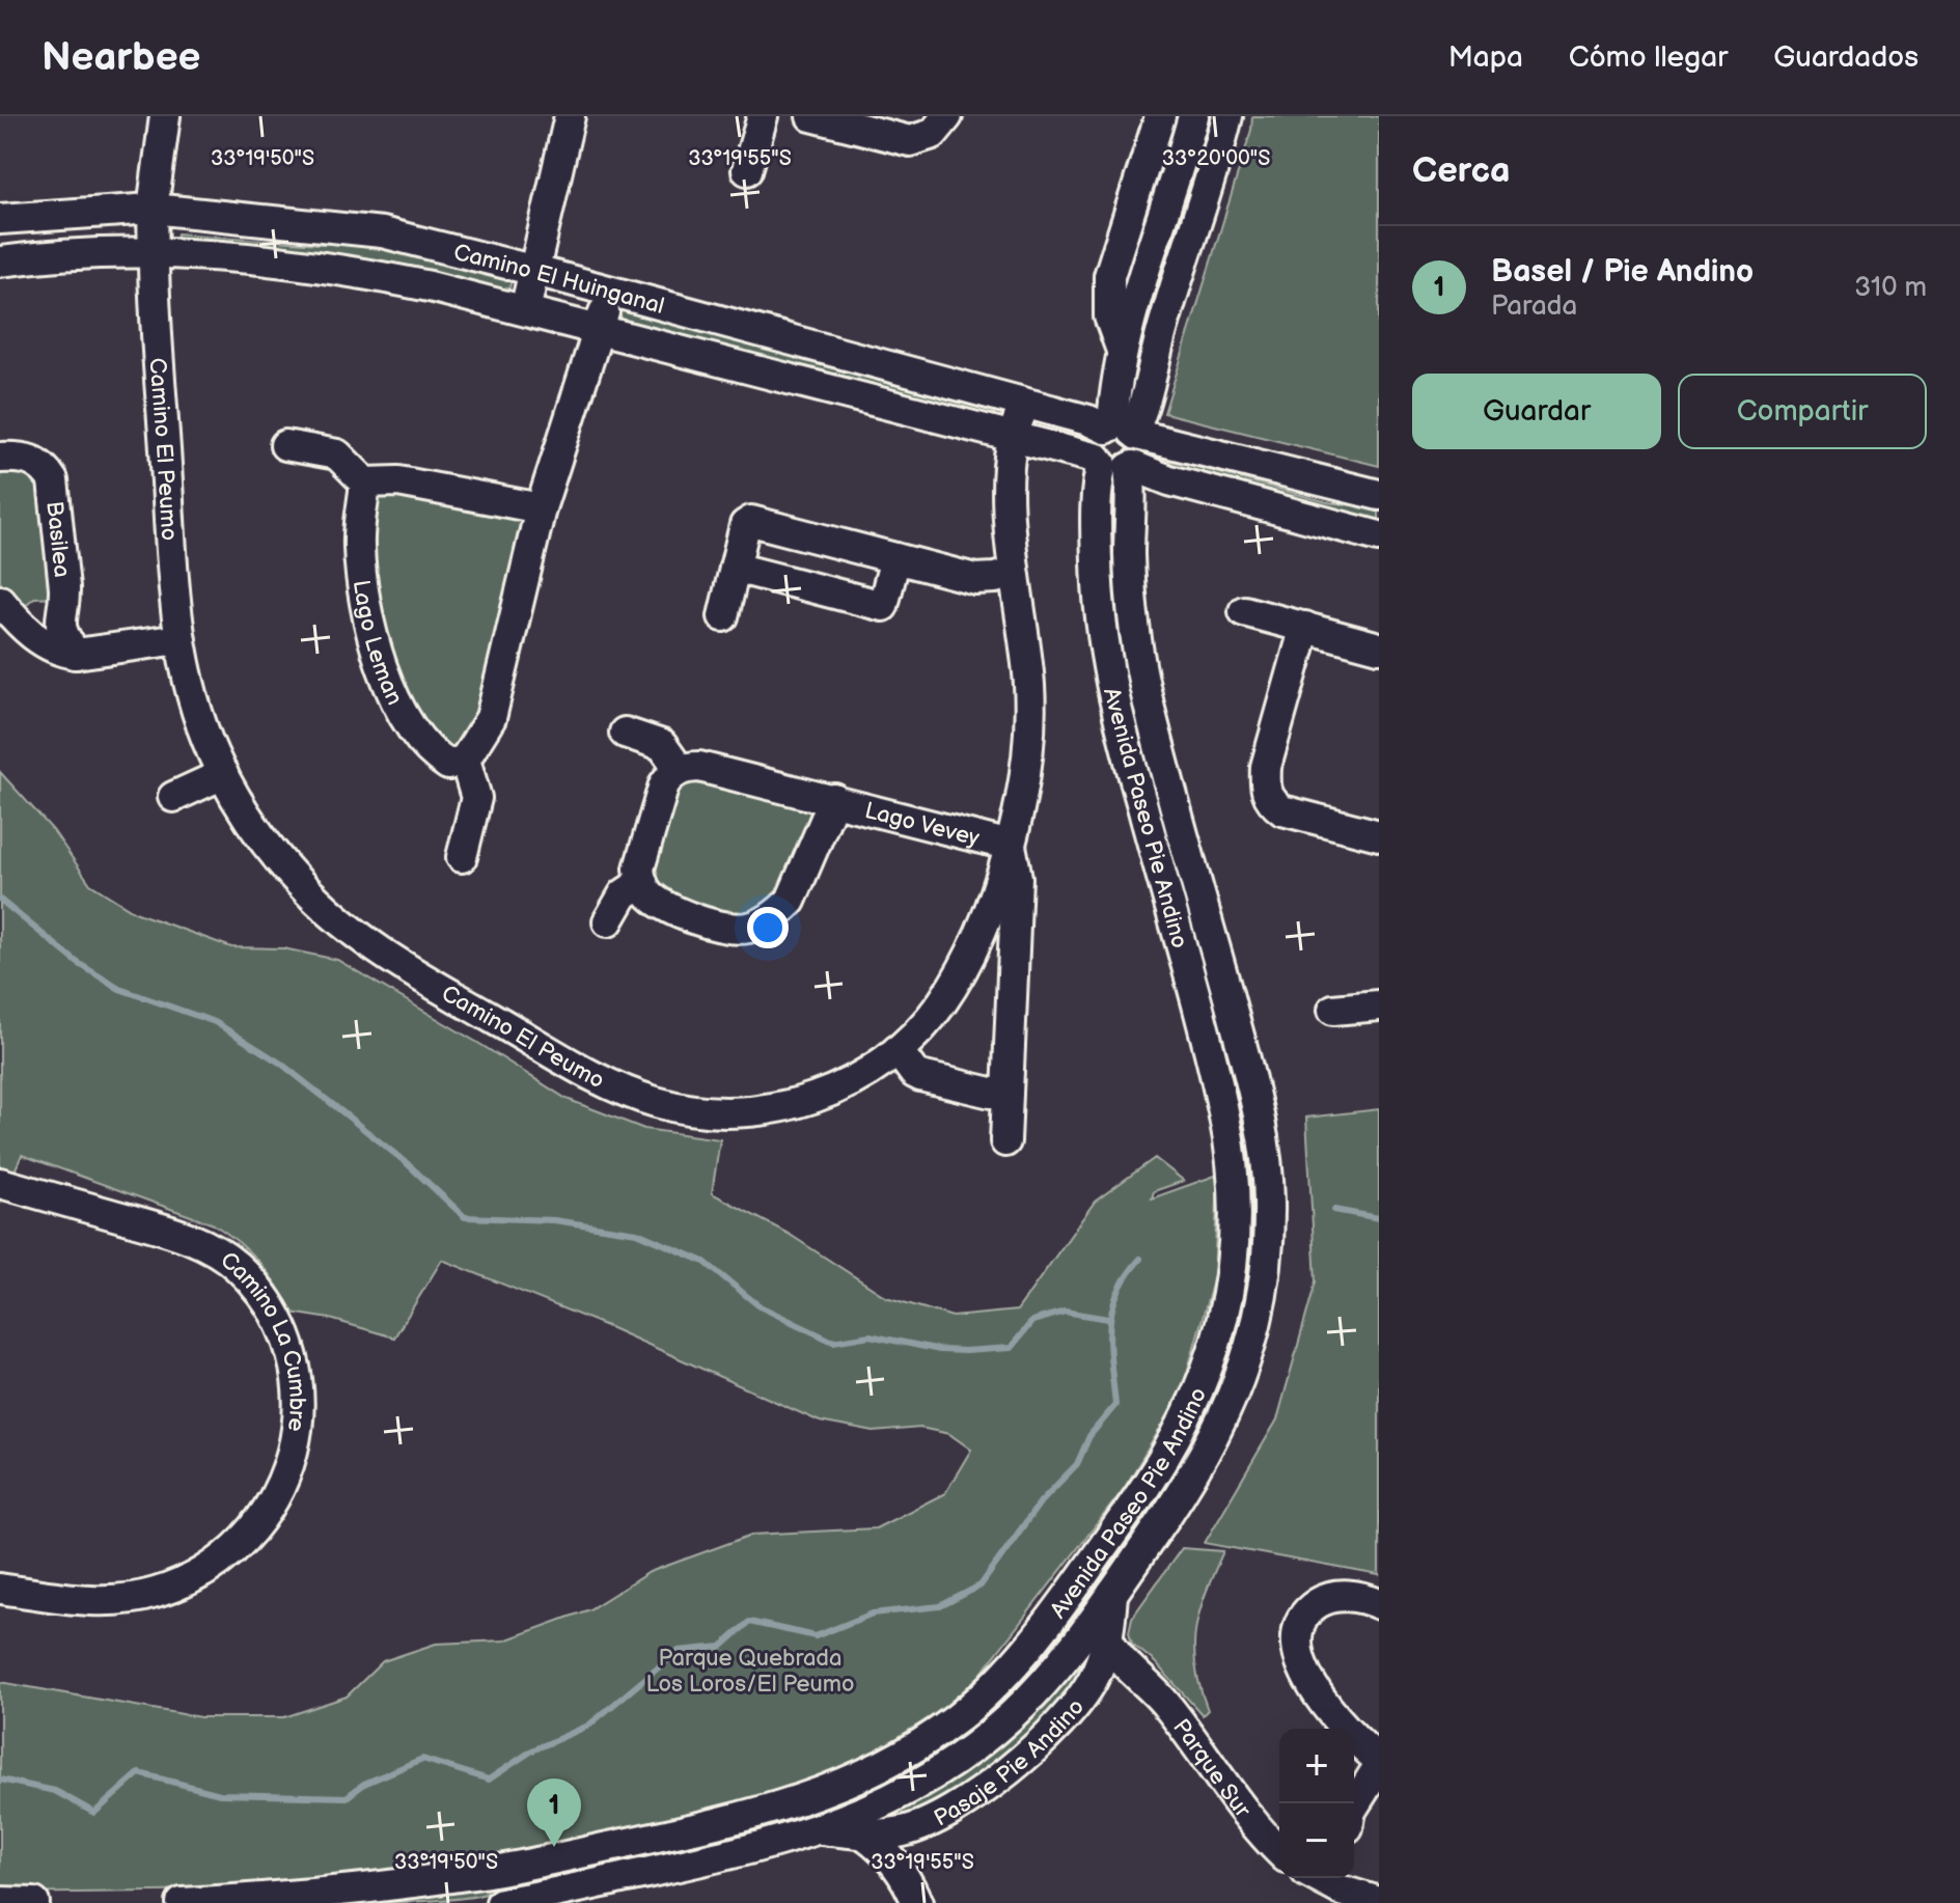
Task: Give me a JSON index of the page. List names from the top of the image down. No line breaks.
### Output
{"streets":{"street":["Camino El Huinganal","Camino El Peumo","Basilea","Lago Leman","Avenida Paseo Pie Andino","Lago Vevey","Camino La Cumbre","Pasaje Pie Andino","Parque Sur"]},"crossings":[["Camino El Huinganal","Camino El Peumo"],["Camino El Huinganal","Avenida Paseo Pie Andino"],["Camino El Peumo","Lago Vevey"],["Avenida Paseo Pie Andino","Pasaje Pie Andino"],["Pasaje Pie Andino","Parque Sur"]],"parks":["Parque Quebrada Los Loros/El Peumo"],"page":{"header":"Nearbee","nav":["Mapa","Cómo llegar","Guardados"],"heading":"Cerca","list":[{"mark":"1","name":"Basel / Pie Andino","note":"Parada","value":"310 m"}],"buttons":["Guardar","Compartir"],"map_buttons":["+","−"],"pins":"1"},"coordinates":["33°19'50\"S","33°19'55\"S","33°20'00\"S"]}
